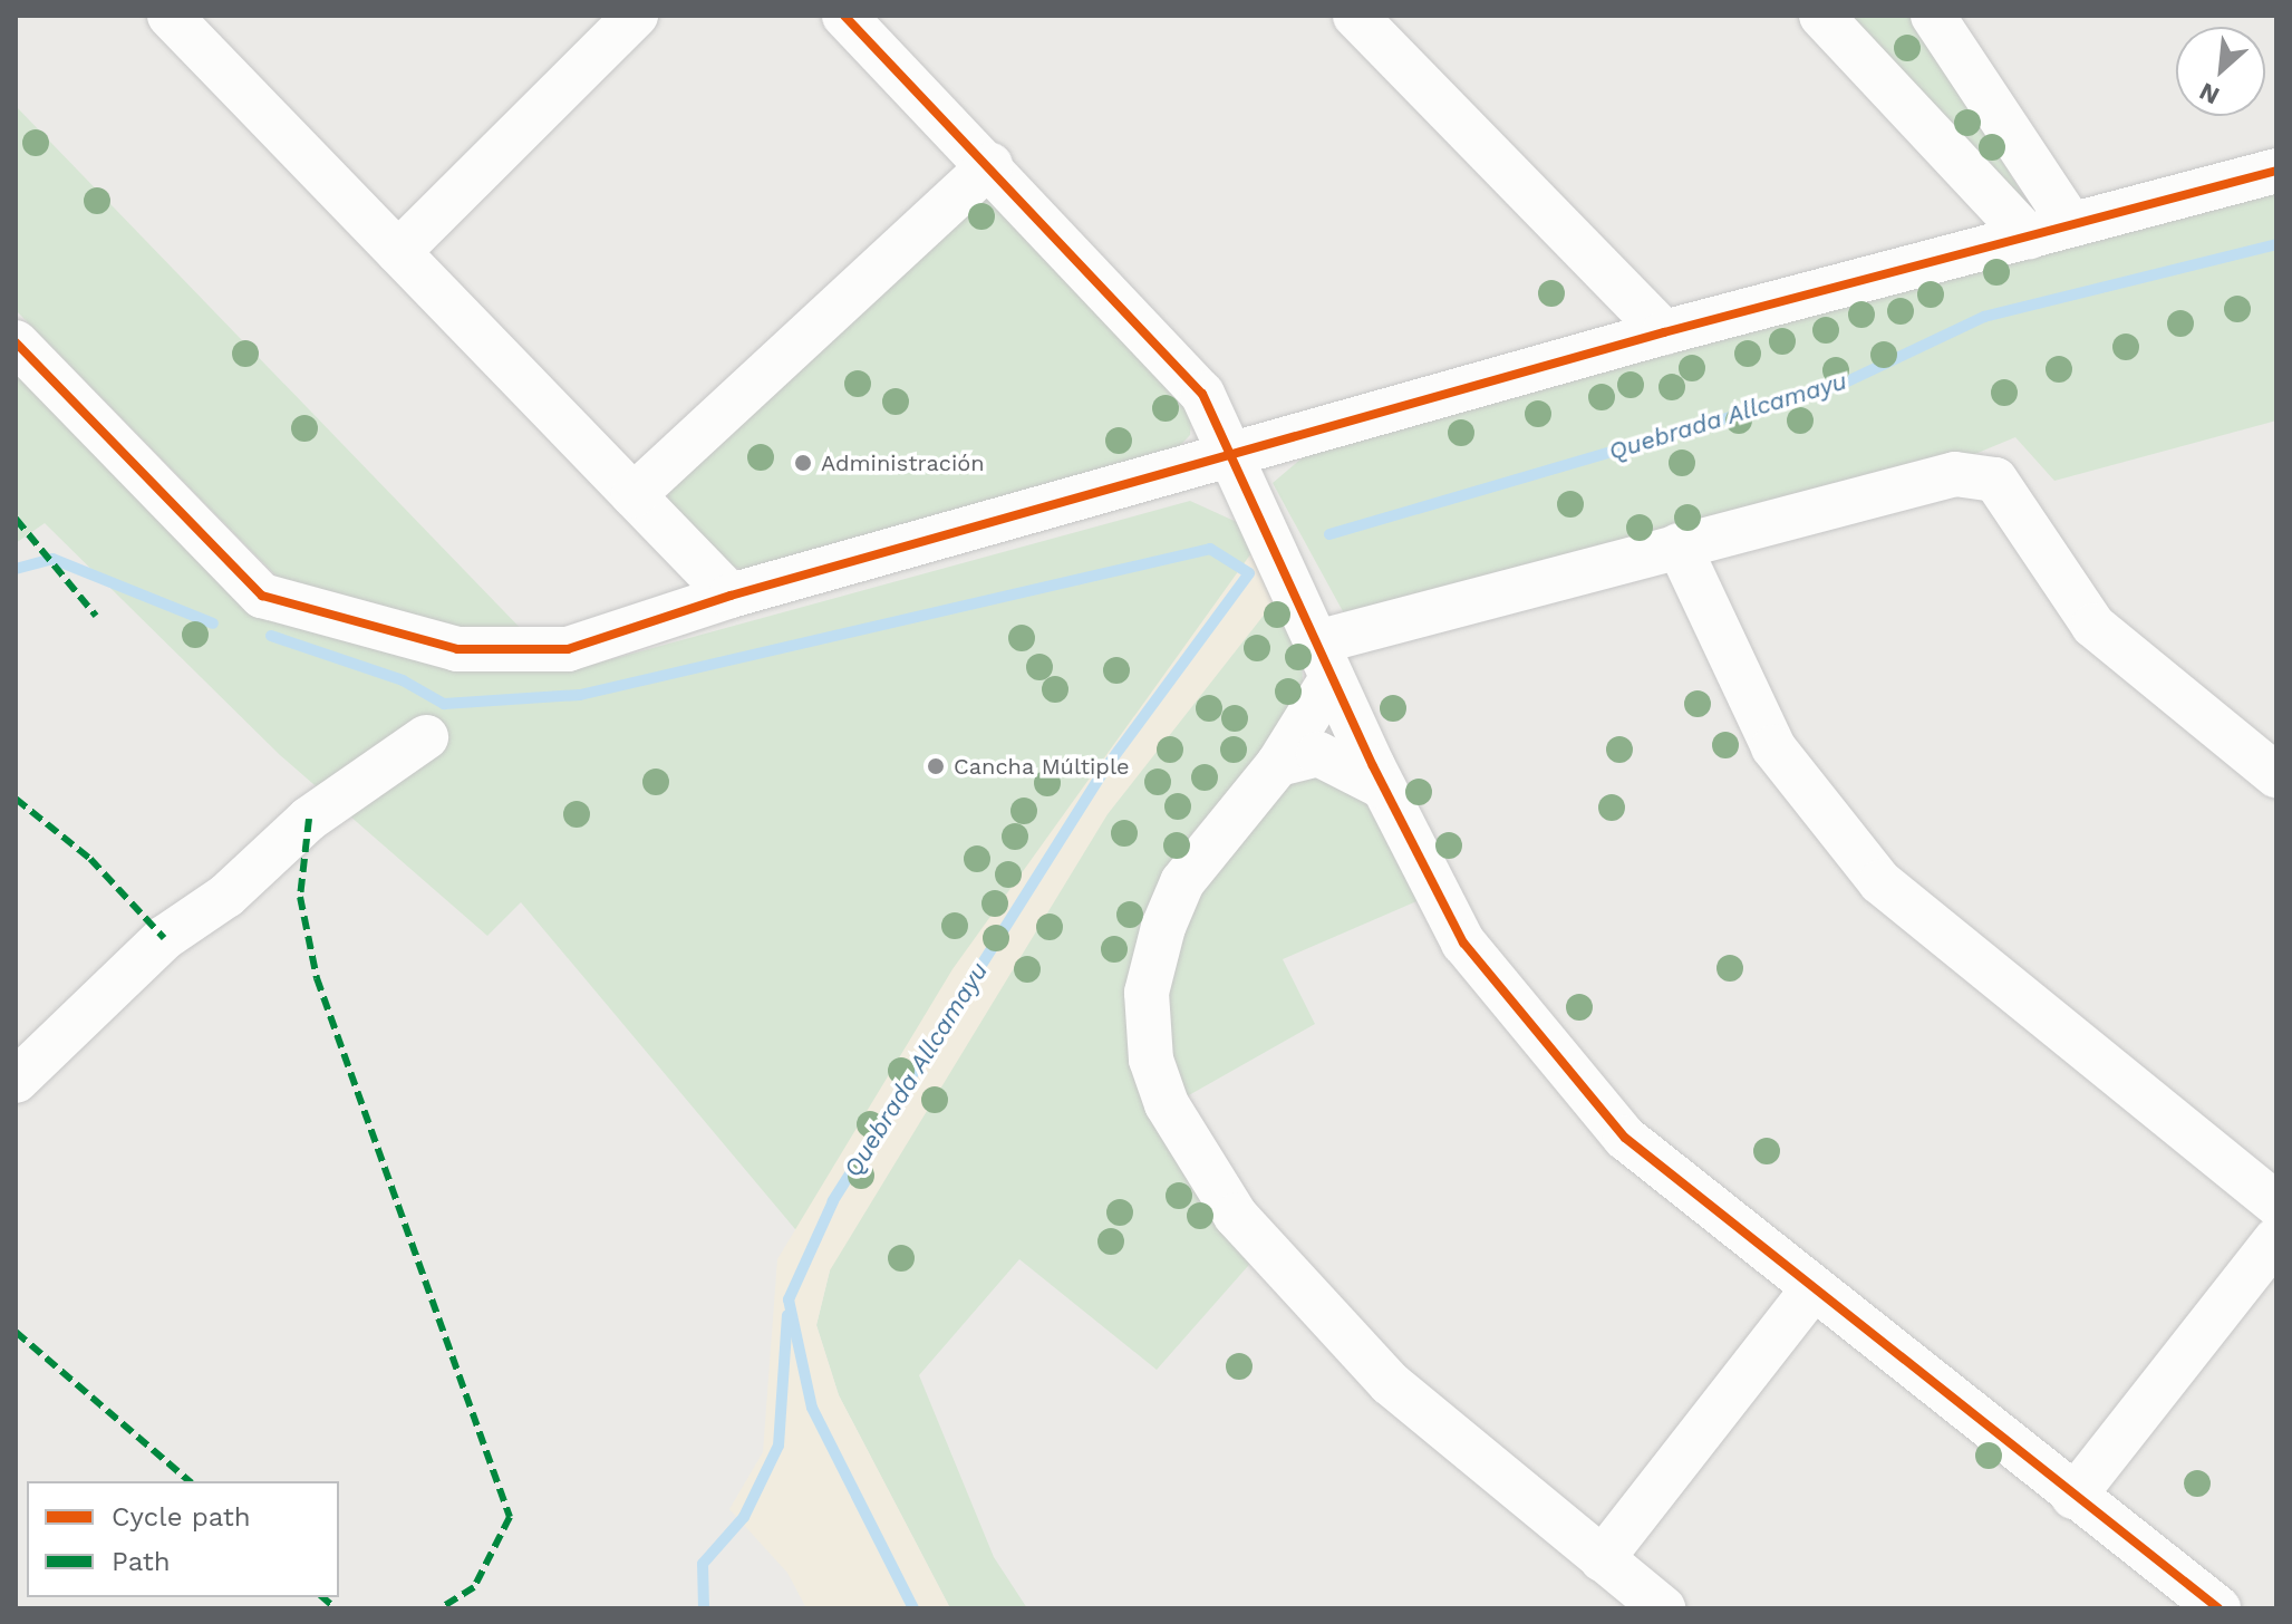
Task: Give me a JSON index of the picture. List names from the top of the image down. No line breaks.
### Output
{"water":["Quebrada Allcamayu"],"places":["Administración","Cancha Múltiple"],"legend":["Cycle path","Path"],"north":"bottom left"}
